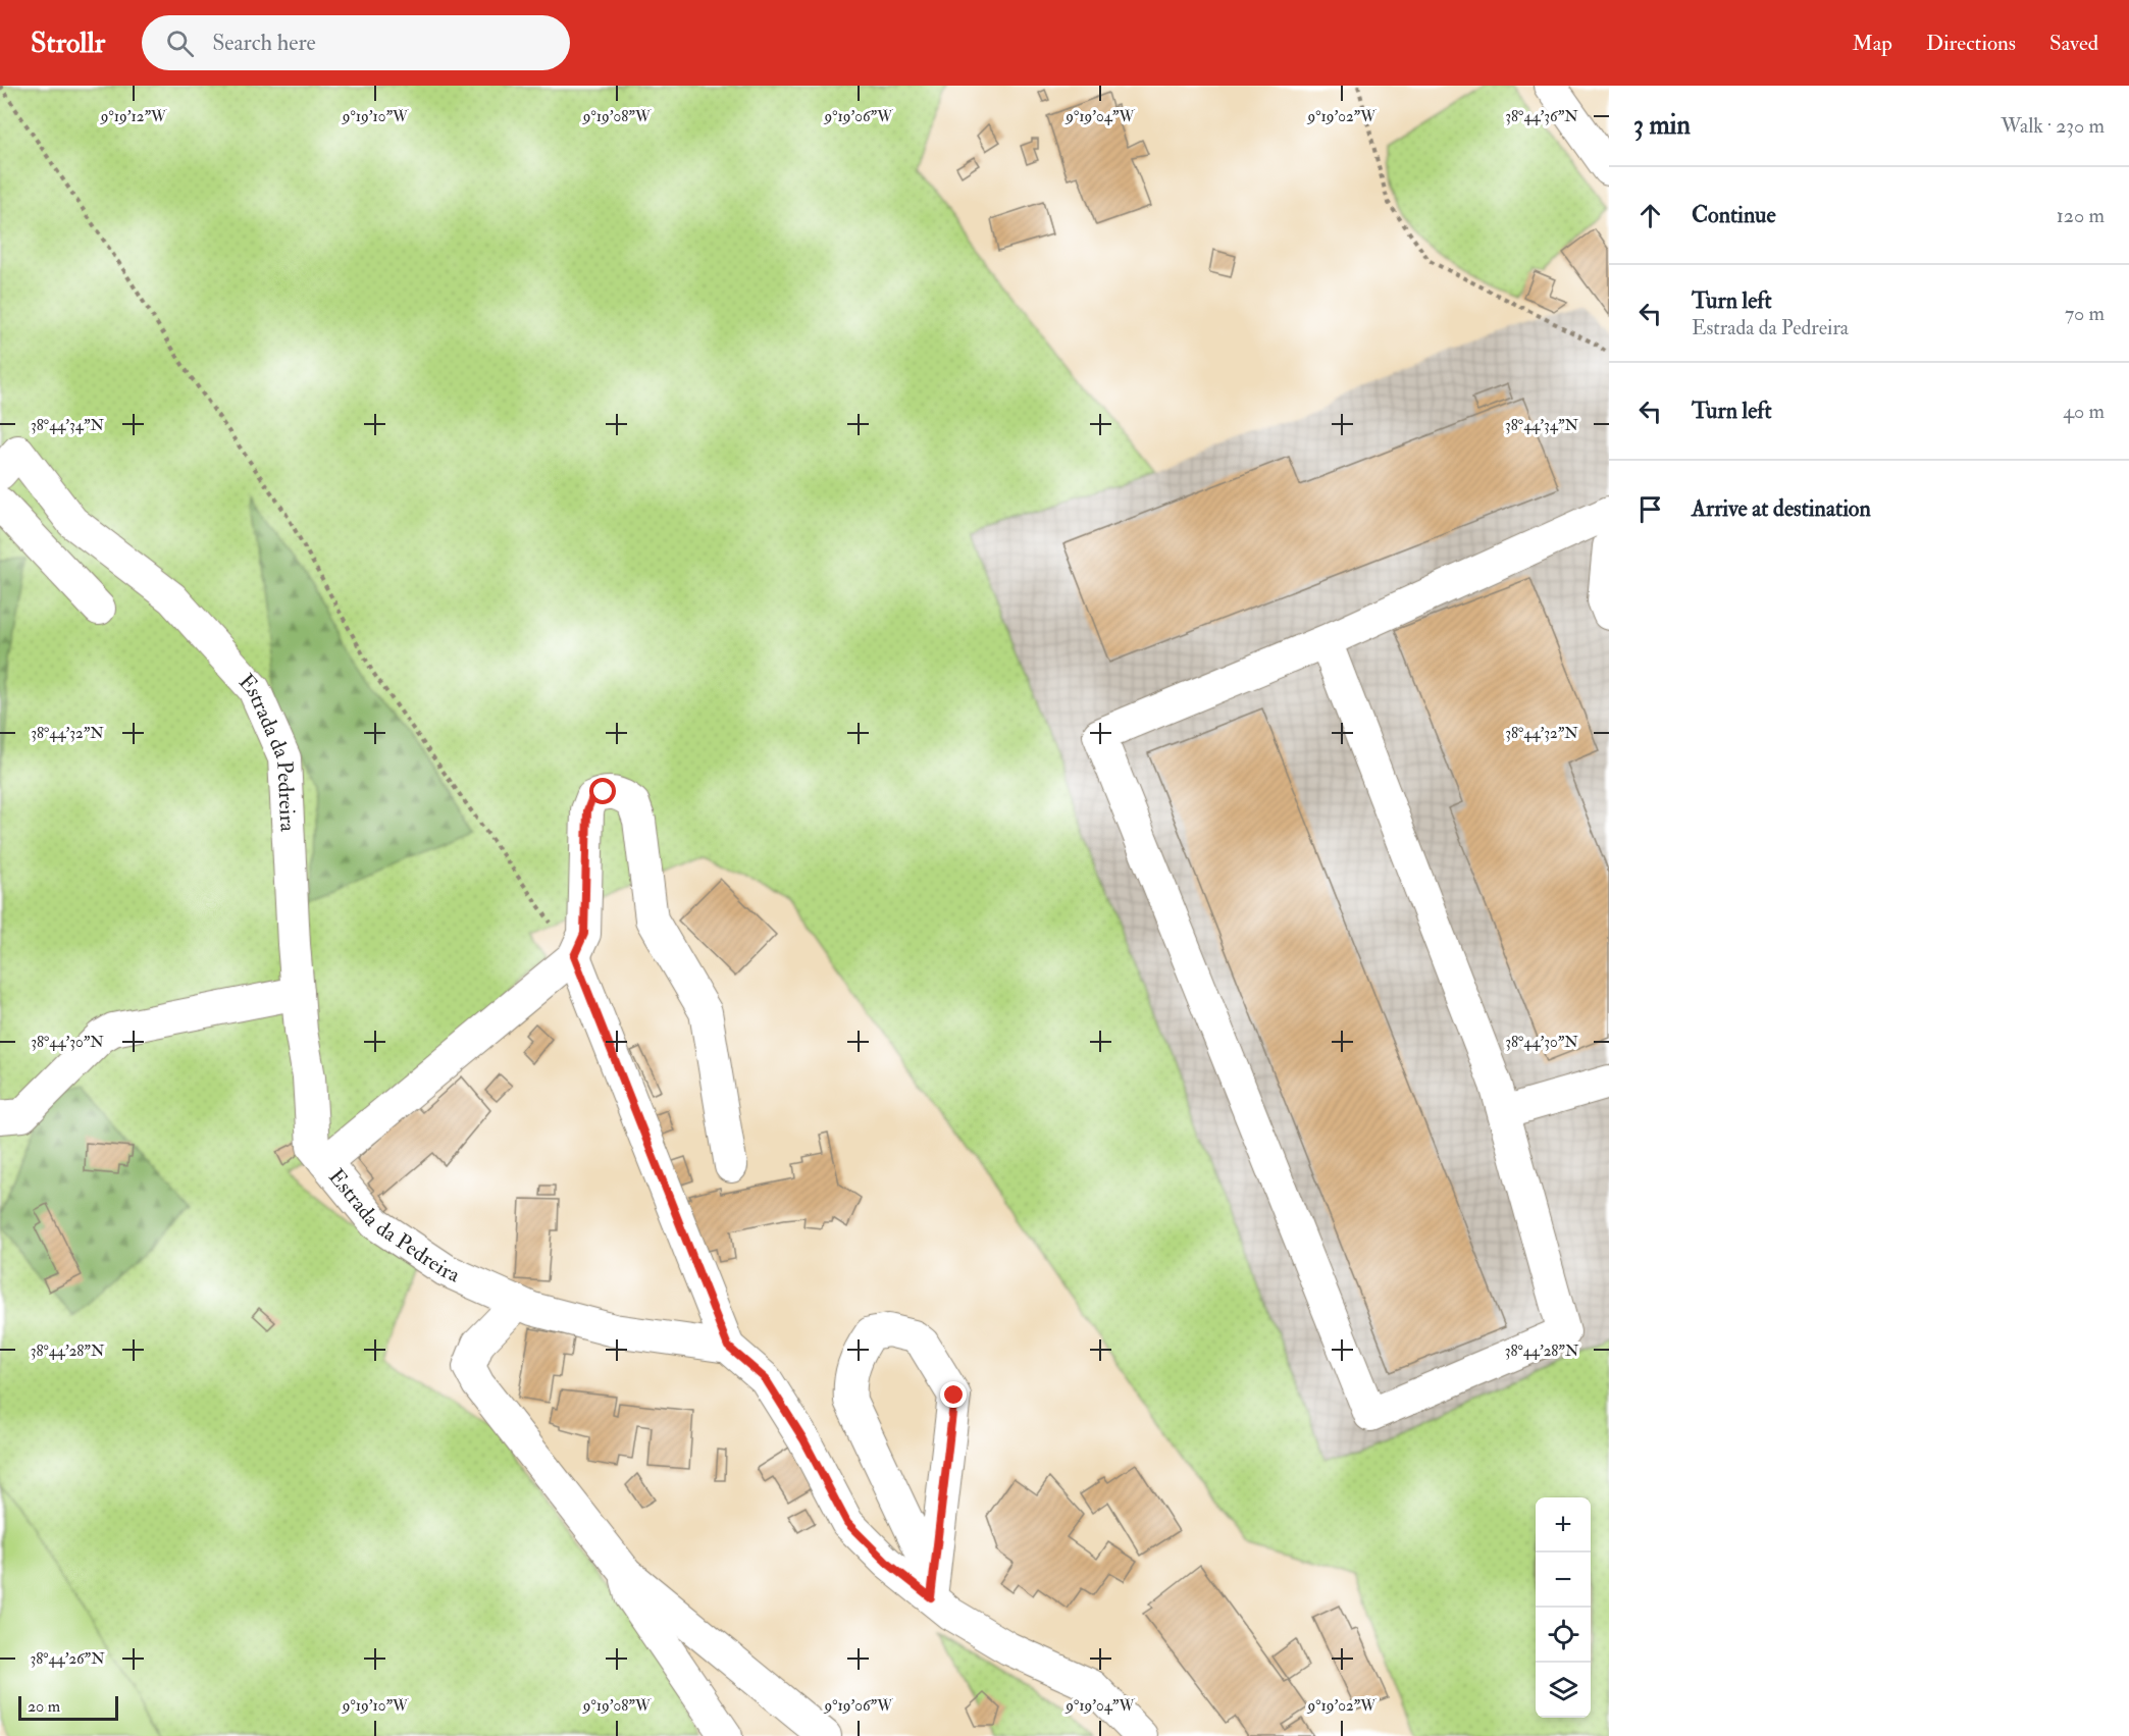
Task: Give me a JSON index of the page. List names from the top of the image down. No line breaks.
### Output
{"streets":{"street":["Estrada da Pedreira"]},"scale_bar":"20 m","page":{"header":"Strollr","search":"Search here","nav":["Map","Directions","Saved"],"heading":["3 min","Walk · 230 m"],"list":[["Continue","120 m"],["Turn left","Estrada da Pedreira","70 m"],["Turn left","40 m"],"Arrive at destination"],"map_buttons":["+","−"],"scale":"20 m"},"coordinates":["38°44'36\"N","9°19'12\"W","9°19'10\"W","9°19'08\"W","9°19'06\"W","9°19'04\"W","9°19'02\"W","38°44'34\"N","38°44'32\"N","38°44'30\"N","38°44'28\"N","38°44'26\"N"]}
